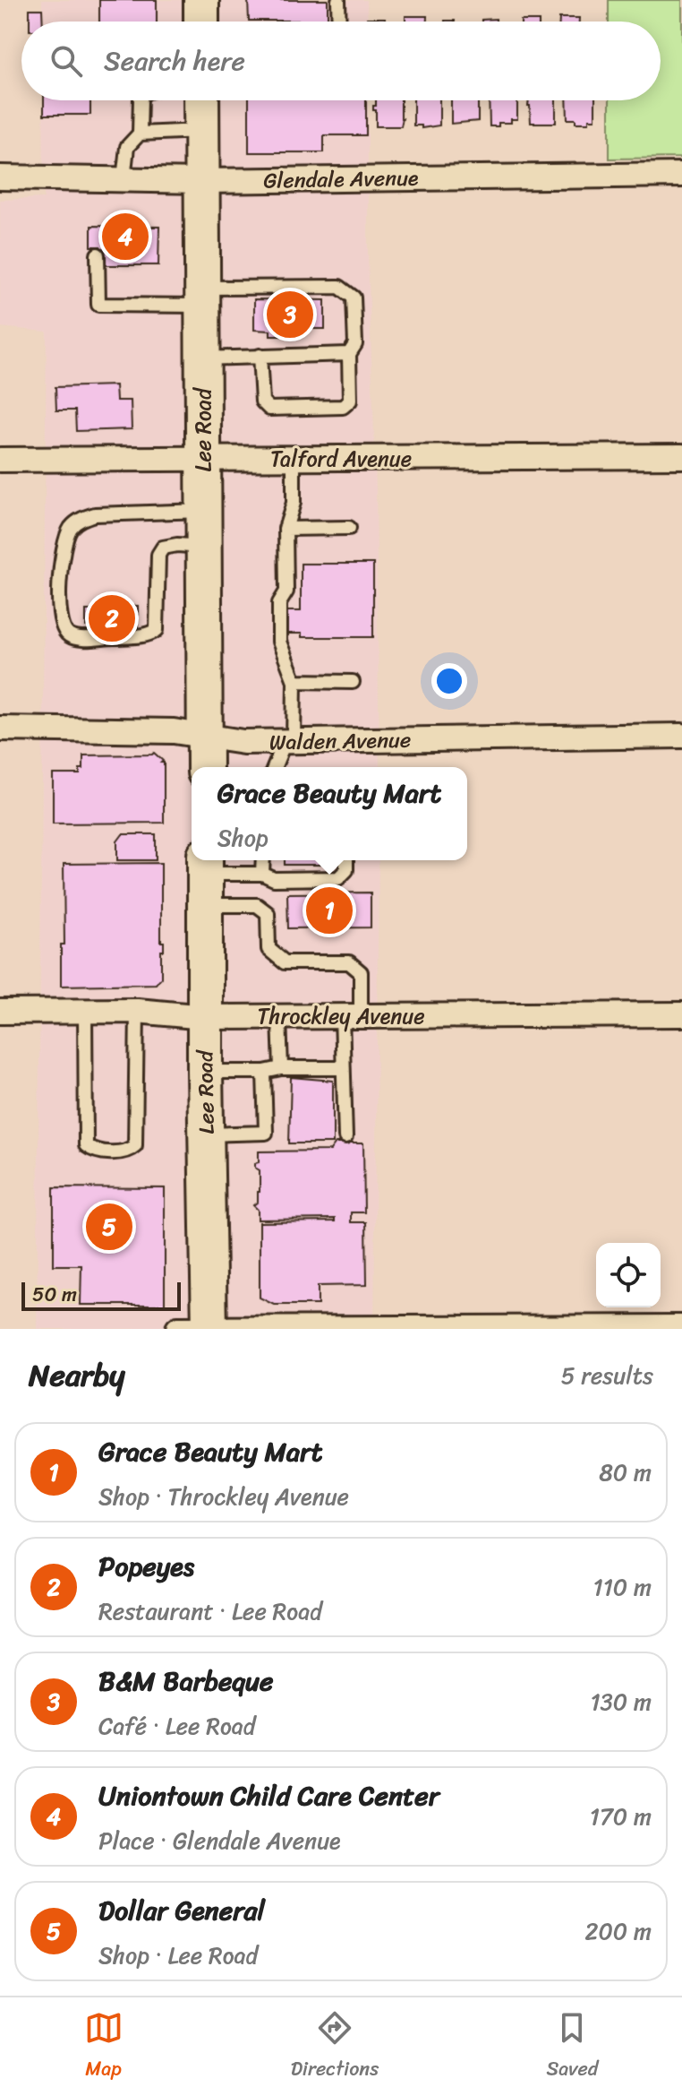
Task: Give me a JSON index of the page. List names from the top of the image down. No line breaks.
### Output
{"streets":{"main road":["Lee Road"],"street":["Glendale Avenue","Talford Avenue","Walden Avenue","Throckley Avenue"]},"crossings":[["Glendale Avenue","Lee Road"],["Lee Road","Talford Avenue"],["Lee Road","Walden Avenue"],["Lee Road","Throckley Avenue"]],"scale_bar":"50 m","page":{"search":"Search here","pins":["4","3","2","1","5"],"popup":["Grace Beauty Mart","Shop"],"scale":"50 m","heading":["Nearby","5 results"],"list":[{"mark":"1","name":"Grace Beauty Mart","note":"Shop · Throckley Avenue","value":"80 m"},{"mark":"2","name":"Popeyes","note":"Restaurant · Lee Road","value":"110 m"},{"mark":"3","name":"B&M Barbeque","note":"Café · Lee Road","value":"130 m"},{"mark":"4","name":"Uniontown Child Care Center","note":"Place · Glendale Avenue","value":"170 m"},{"mark":"5","name":"Dollar General","note":"Shop · Lee Road","value":"200 m"}],"nav":["Map","Directions","Saved"]}}
